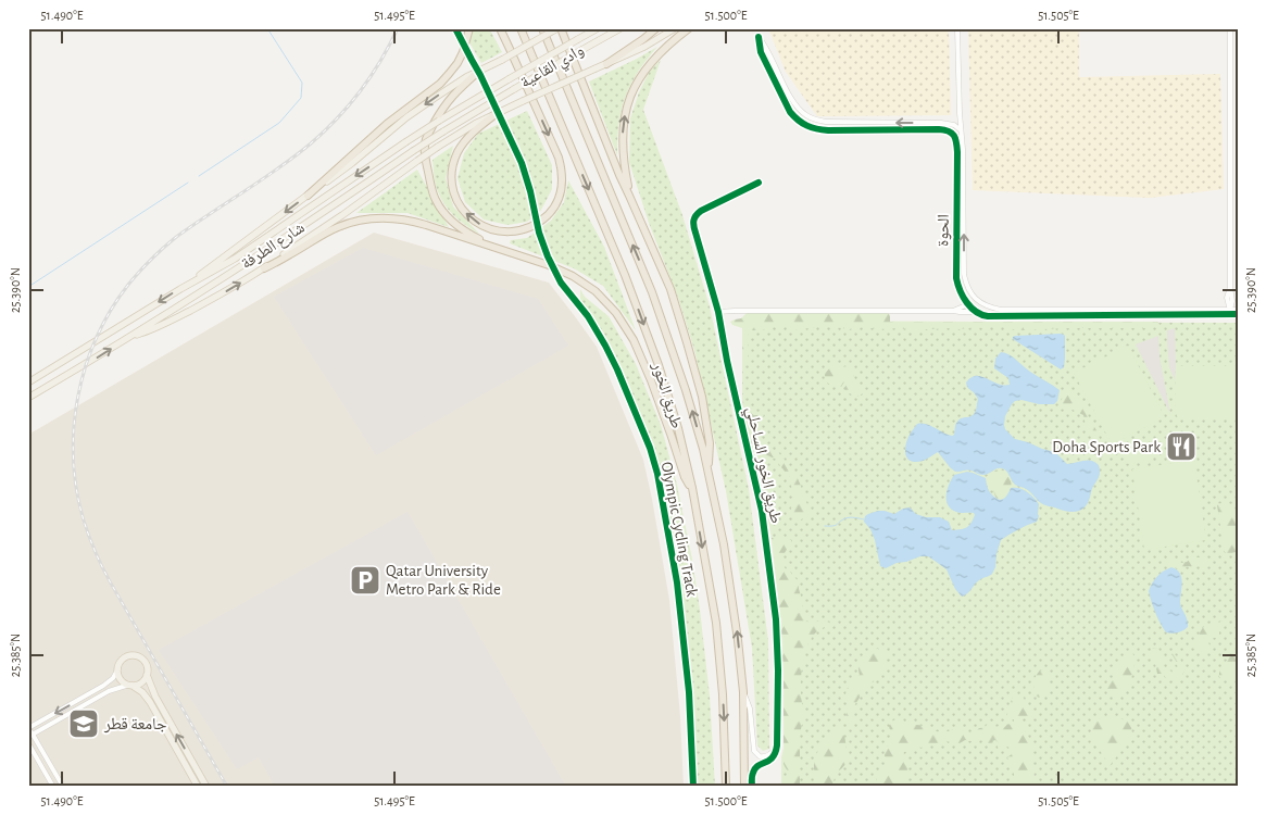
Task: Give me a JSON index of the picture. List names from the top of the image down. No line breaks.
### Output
{"streets":{"highway":["طريق الخور"],"main road":["وادي القاعية","شارع الطرفة"],"street":["الحوة","طريق الخور الساحلي"],"cycle path":["Olympic Cycling Track"]},"crossings":[["وادي القاعية","شارع الطرفة"]],"places":{"restaurant":["Doha Sports Park"],"parking":["Qatar University Metro Park & Ride"],"school or university":["جامعة قطر"]},"coordinates":["51.490°E","51.495°E","51.500°E","51.505°E","25.390°N","25.385°N"]}
